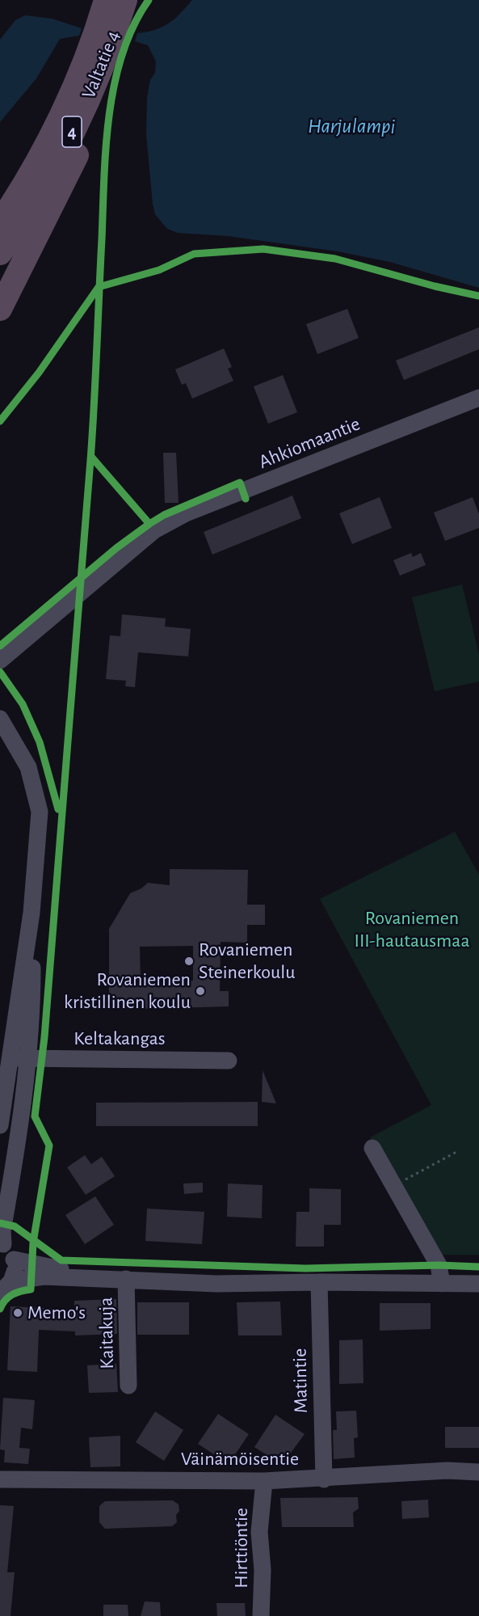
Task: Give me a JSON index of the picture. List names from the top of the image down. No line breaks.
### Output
{"streets":{"highway":["Valtatie 4","4"],"street":["Ahkiomaantie","Keltakangas","Kaitakuja","Matintie","Väinämöisentie","Hirttiöntie"]},"crossings":[["Matintie","Väinämöisentie"],["Väinämöisentie","Hirttiöntie"]],"water":["Harjulampi"],"parks":["Rovaniemen III-hautausmaa"],"places":["Rovaniemen Steinerkoulu","Rovaniemen kristillinen koulu","Memo's"]}
